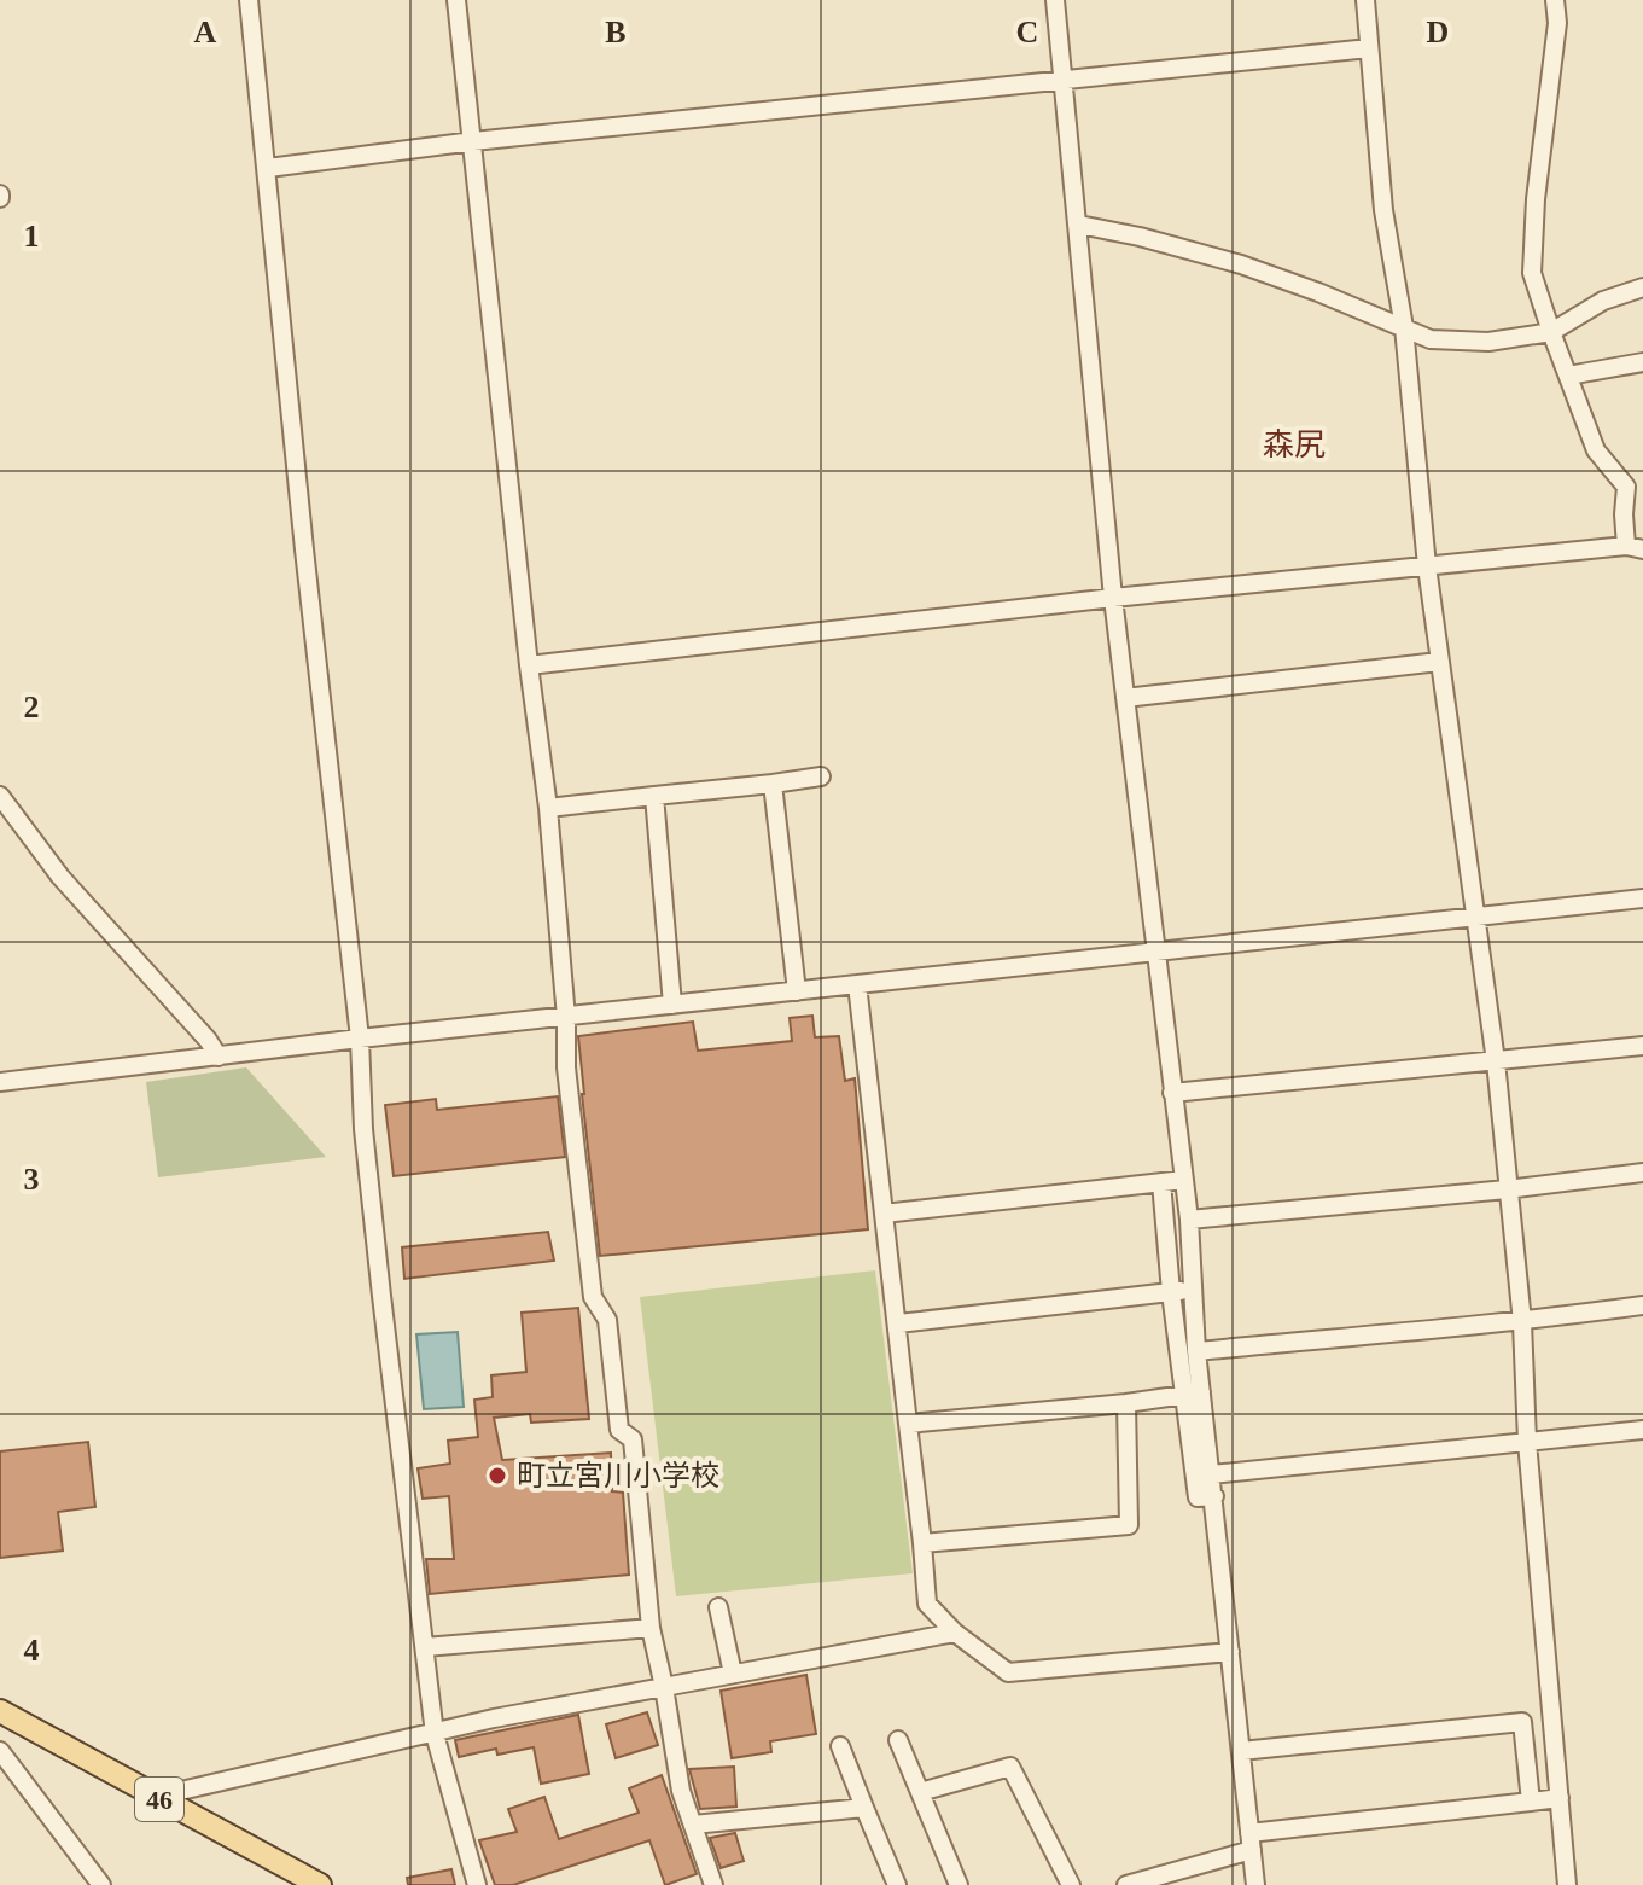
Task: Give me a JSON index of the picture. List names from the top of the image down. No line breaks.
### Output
{"streets":{"main road":["46"]},"districts":["森尻"],"places":["町立宮川小学校"],"grid":{"columns":["A","B","C","D"],"rows":["1","2","3","4"]}}
